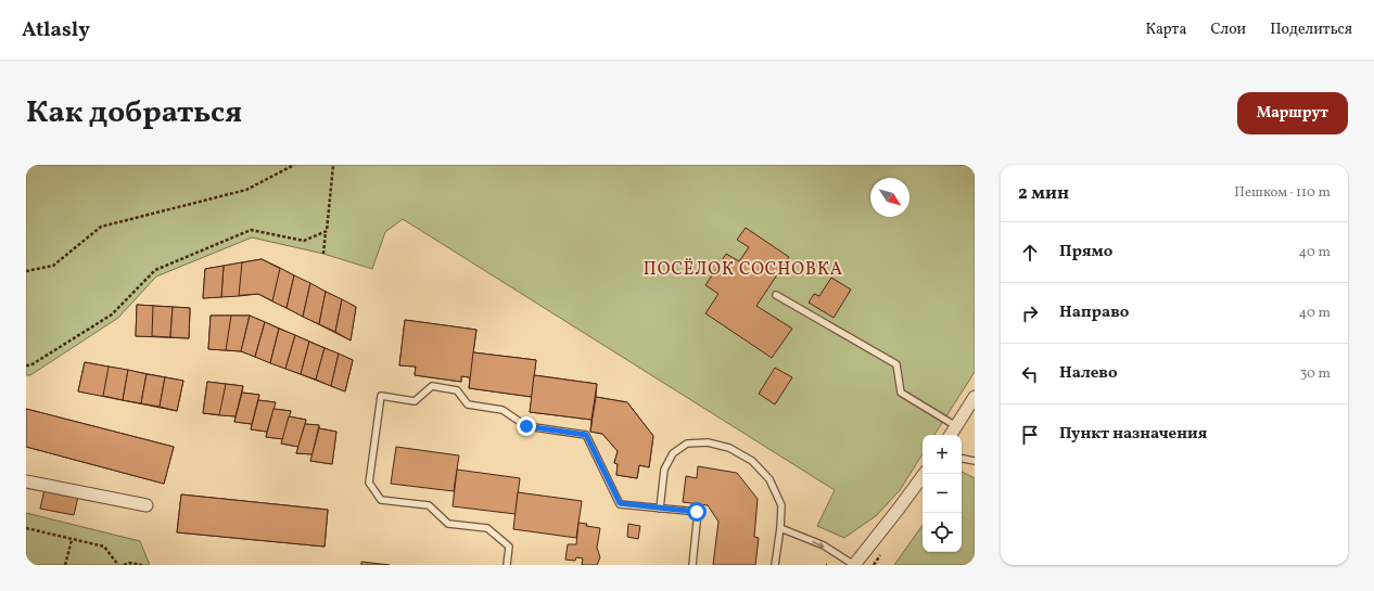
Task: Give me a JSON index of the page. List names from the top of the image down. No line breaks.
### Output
{"districts":["ПОСЁЛОК СОСНОВКА"],"north":"bottom right","page":{"header":"Atlasly","nav":["Карта","Слои","Поделиться"],"title":"Как добраться","buttons":"Маршрут","heading":["2 мин","Пешком · 110 m"],"list":[["Прямо","40 m"],["Направо","40 m"],["Налево","30 m"],"Пункт назначения"],"map_buttons":["+","−"]}}
